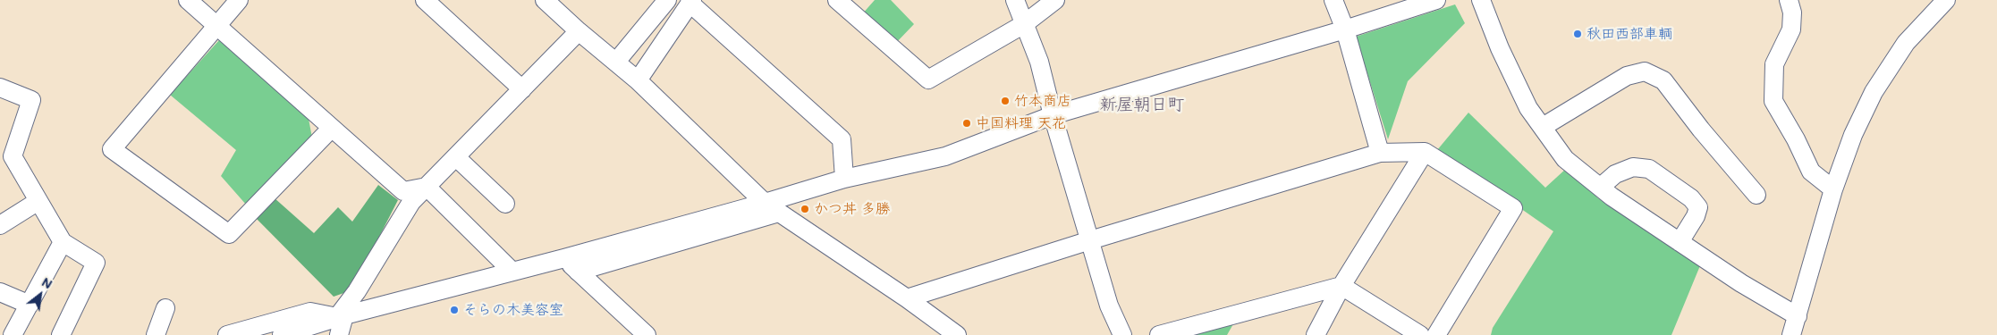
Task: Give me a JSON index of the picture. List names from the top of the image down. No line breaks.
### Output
{"districts":["新屋朝日町"],"places":["秋田西部車輌","竹本商店","中国料理 天花","かつ丼 多勝","そらの木美容室"],"north":"top right"}
